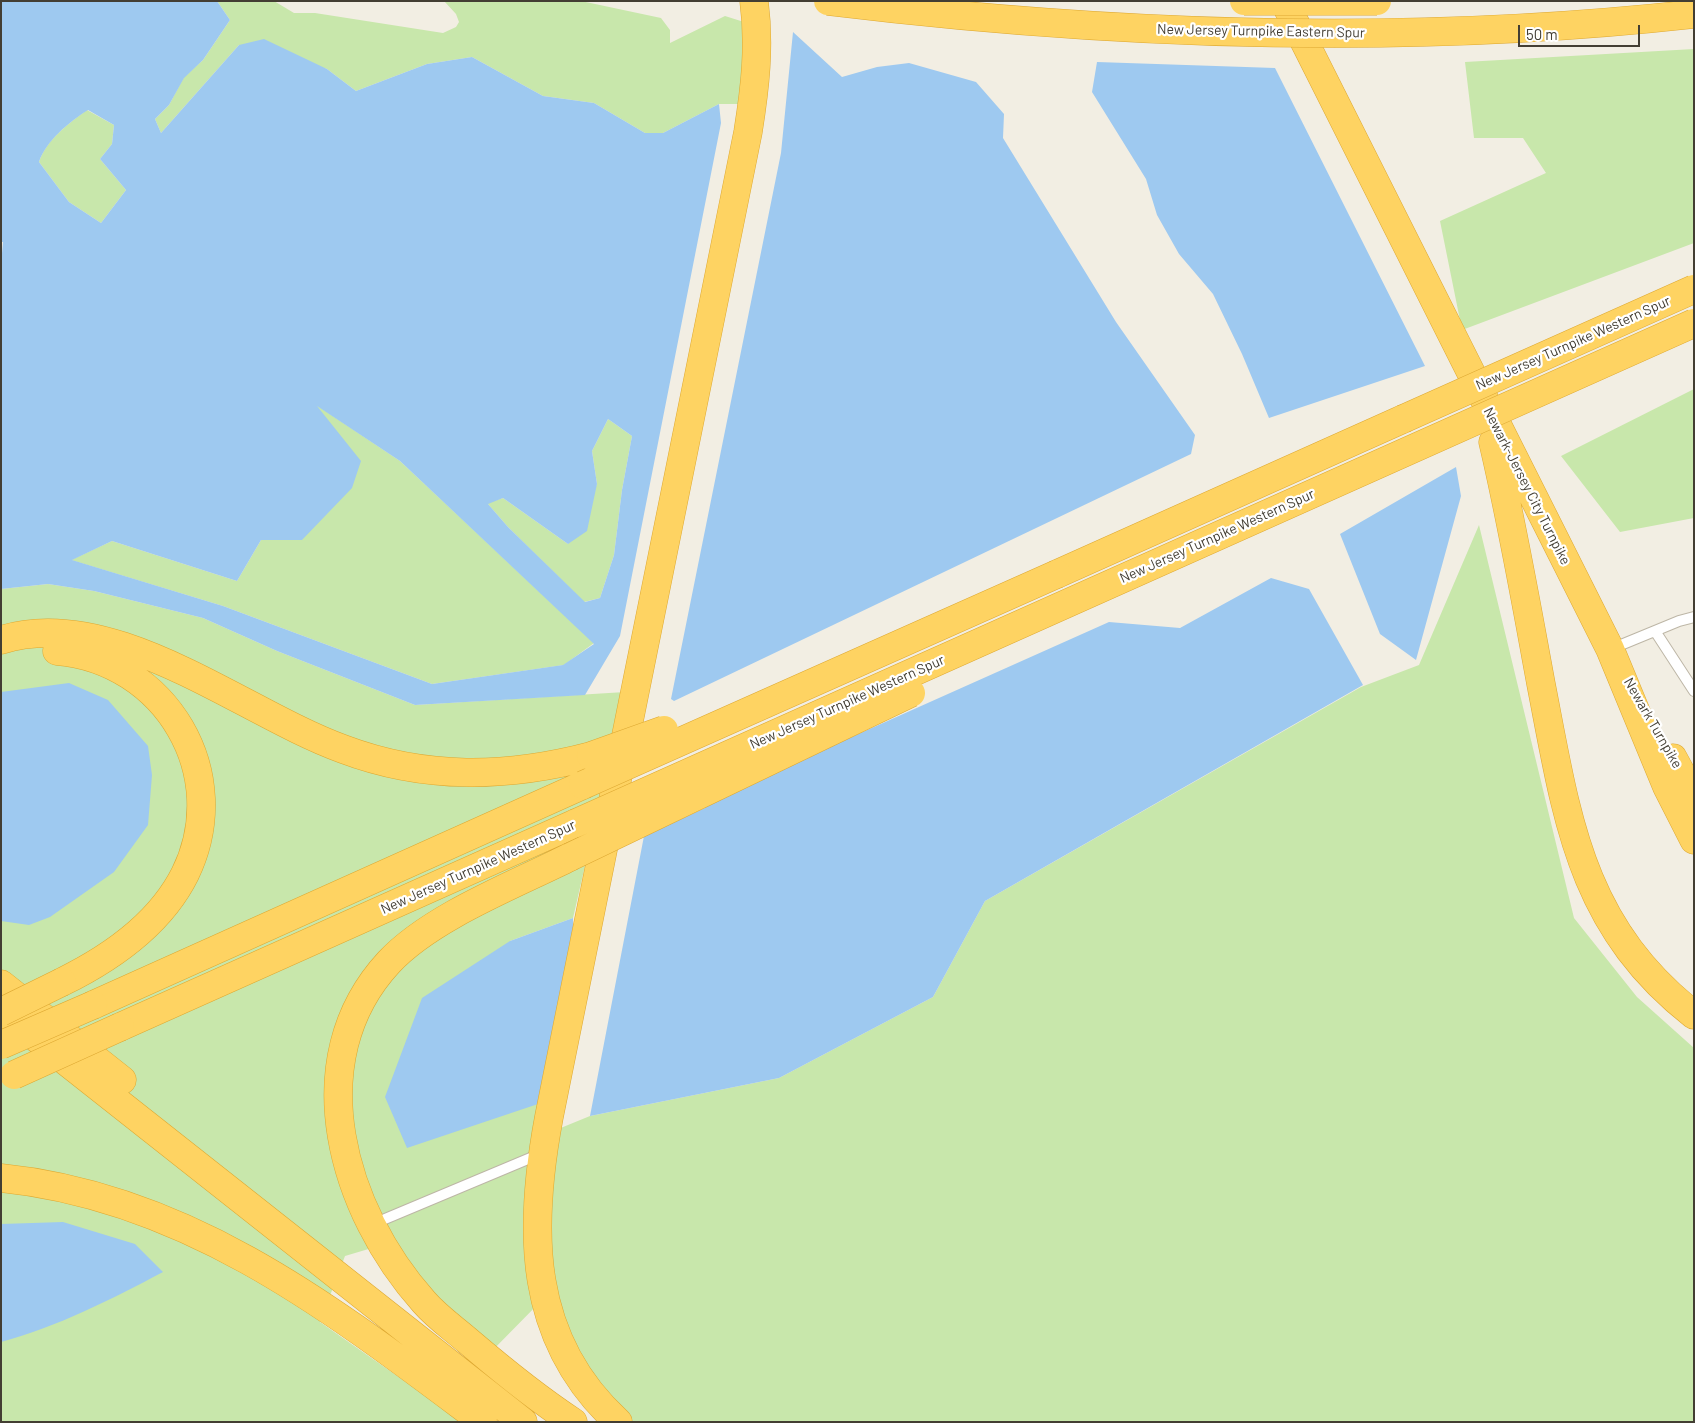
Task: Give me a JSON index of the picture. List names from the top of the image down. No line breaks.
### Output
{"streets":{"highway":["New Jersey Turnpike Eastern Spur","New Jersey Turnpike Western Spur","Newark-Jersey City Turnpike","Newark Turnpike"]},"crossings":[["Newark-Jersey City Turnpike","Newark Turnpike"]],"scale_bar":"50 m"}
